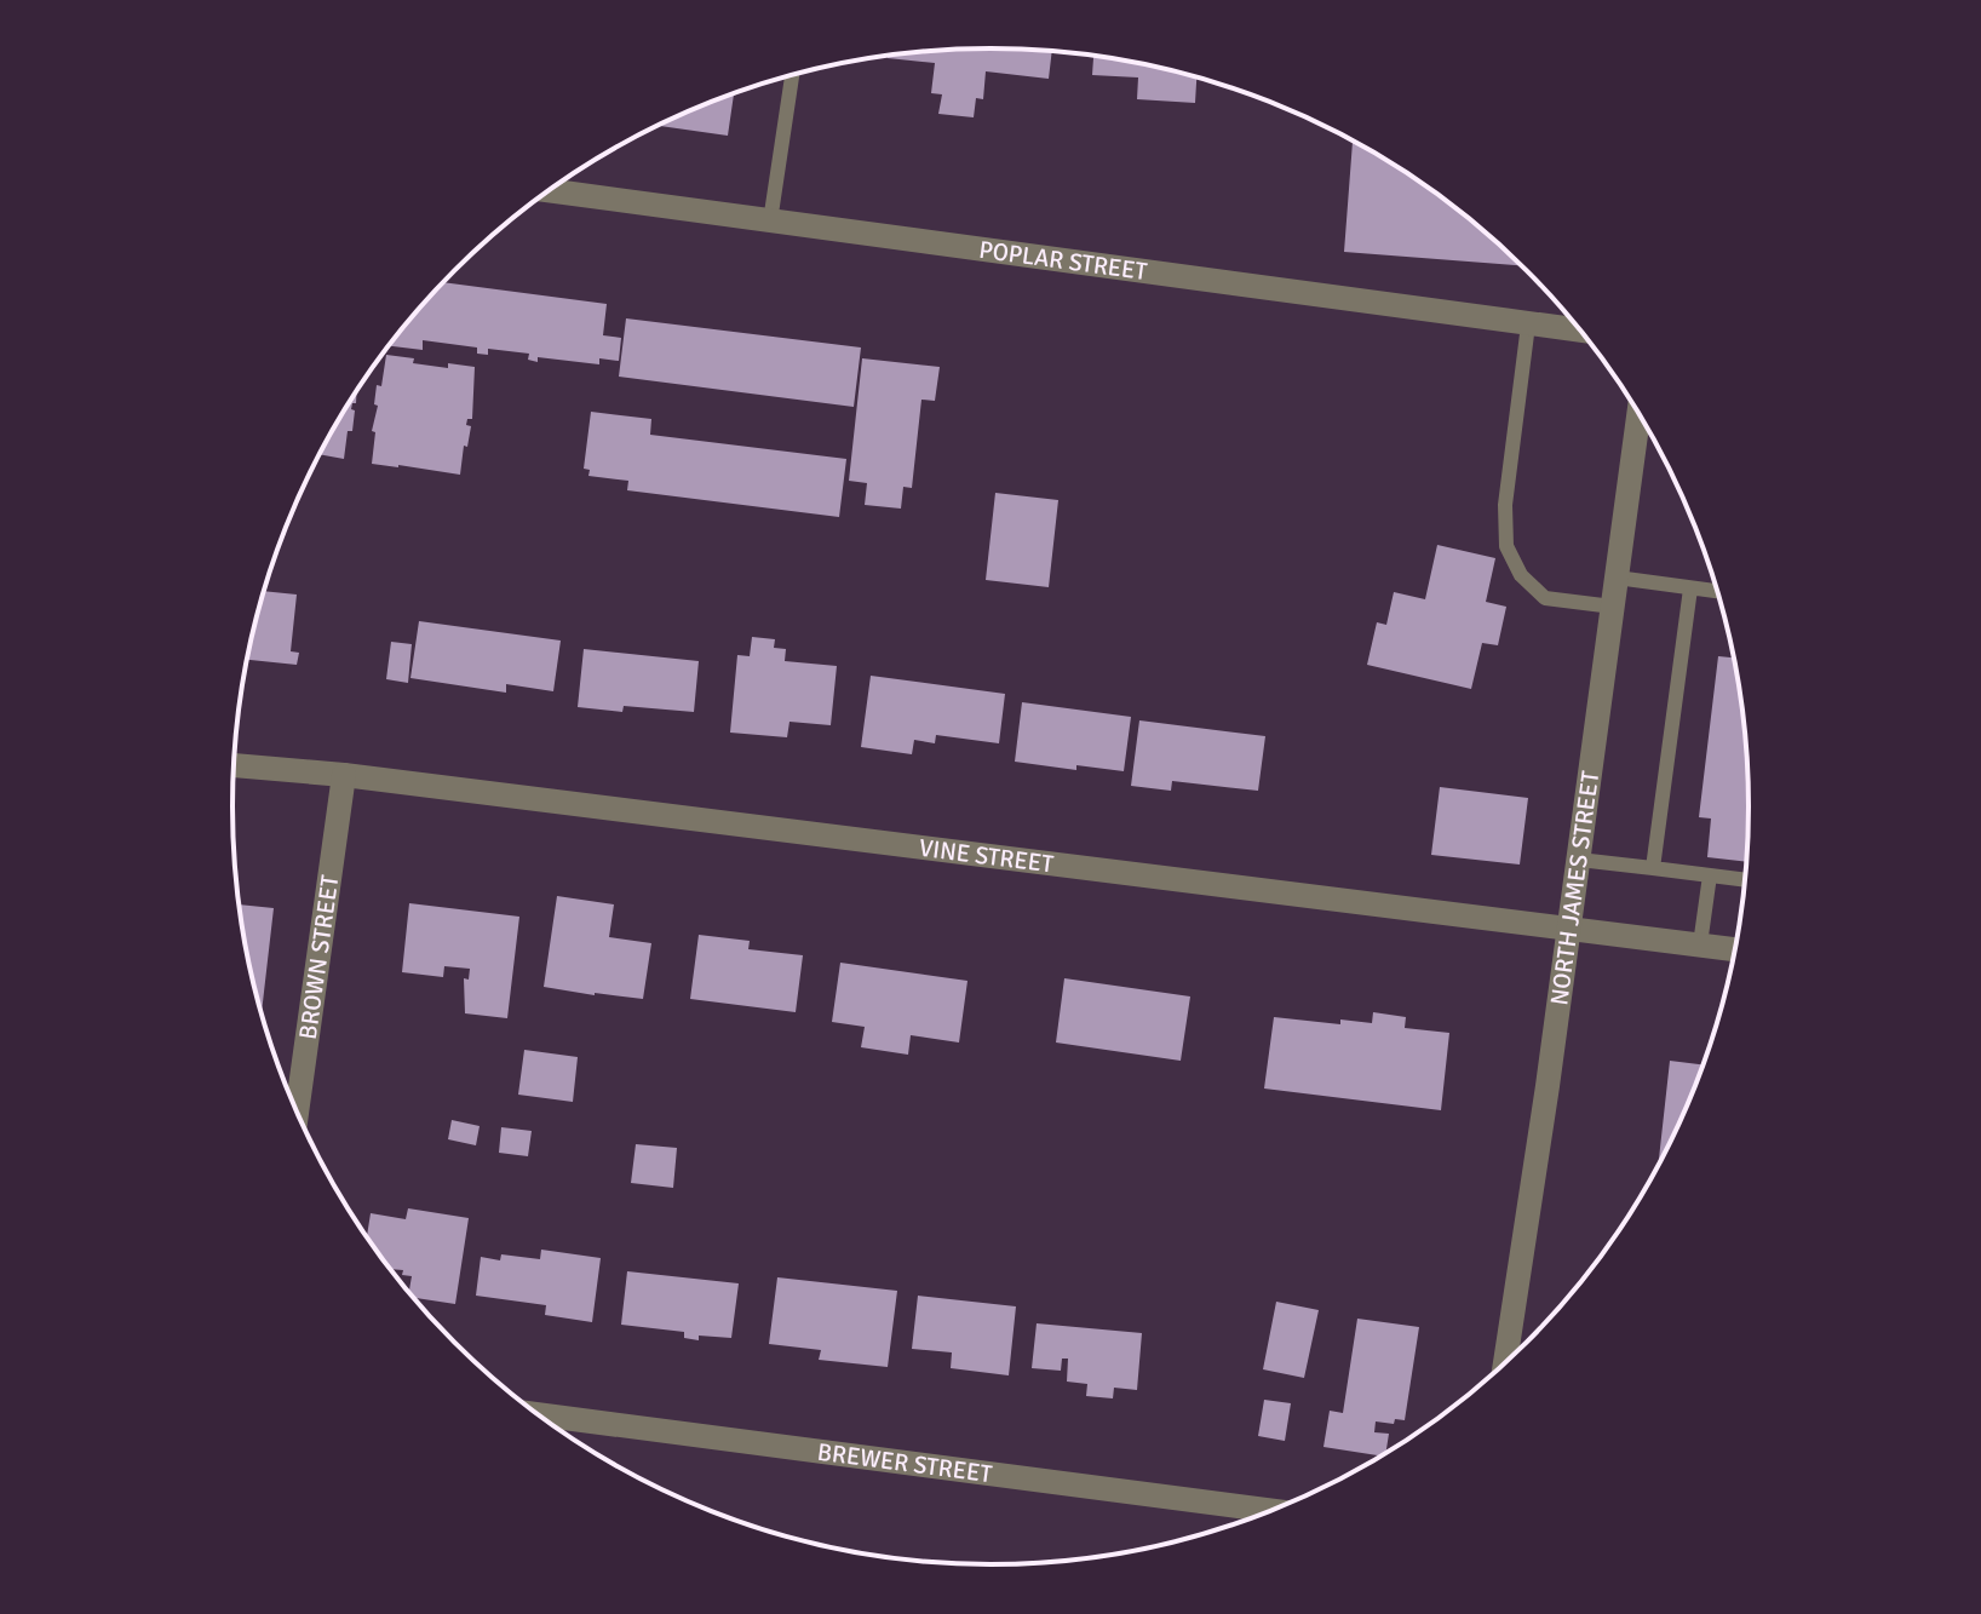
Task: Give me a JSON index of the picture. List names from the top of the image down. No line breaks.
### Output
{"streets":{"street":["POPLAR STREET","VINE STREET","NORTH JAMES STREET","BROWN STREET","BREWER STREET"]},"crossings":[["VINE STREET","NORTH JAMES STREET"],["VINE STREET","BROWN STREET"]]}
